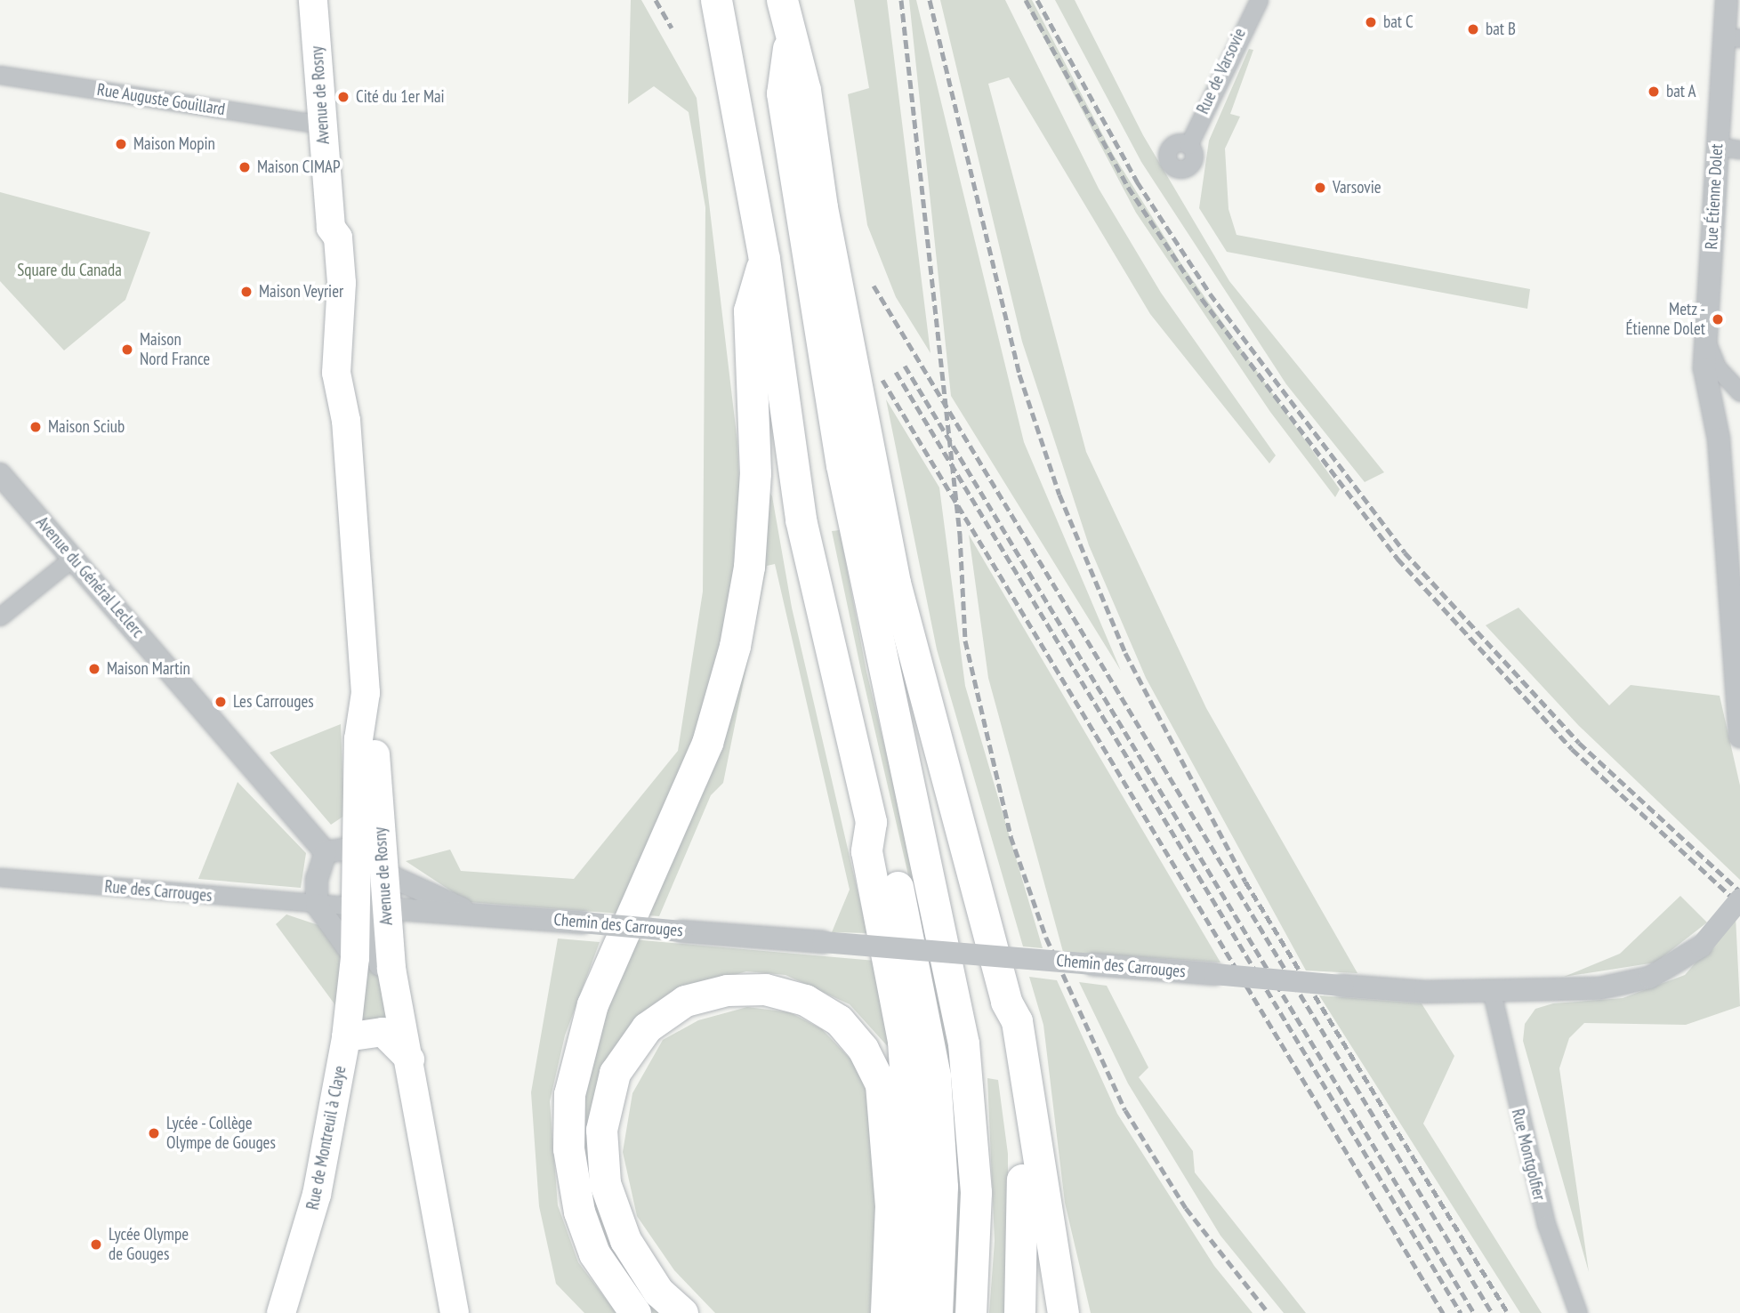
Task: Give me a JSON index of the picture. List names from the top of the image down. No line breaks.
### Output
{"streets":{"main road":["Avenue de Rosny","Rue de Montreuil à Claye"],"street":["Rue de Varsovie","Rue Auguste Gouillard","Rue Étienne Dolet","Avenue du Général Leclerc","Rue des Carrouges","Chemin des Carrouges","Rue Montgolfier"]},"crossings":[["Avenue de Rosny","Rue Auguste Gouillard"],["Avenue de Rosny","Avenue du Général Leclerc"],["Avenue de Rosny","Rue des Carrouges"],["Avenue de Rosny","Chemin des Carrouges"],["Avenue de Rosny","Rue de Montreuil à Claye"],["Rue des Carrouges","Chemin des Carrouges"],["Rue des Carrouges","Rue de Montreuil à Claye"],["Chemin des Carrouges","Rue de Montreuil à Claye"],["Chemin des Carrouges","Rue Montgolfier"]],"parks":["Square du Canada"],"places":["bat C","bat B","bat A","Cité du 1er Mai","Maison Mopin","Maison CIMAP","Varsovie","Maison Veyrier","Metz - Étienne Dolet","Maison Nord France","Maison Sciub","Maison Martin","Les Carrouges","Lycée - Collège Olympe de Gouges","Lycée Olympe de Gouges"]}
